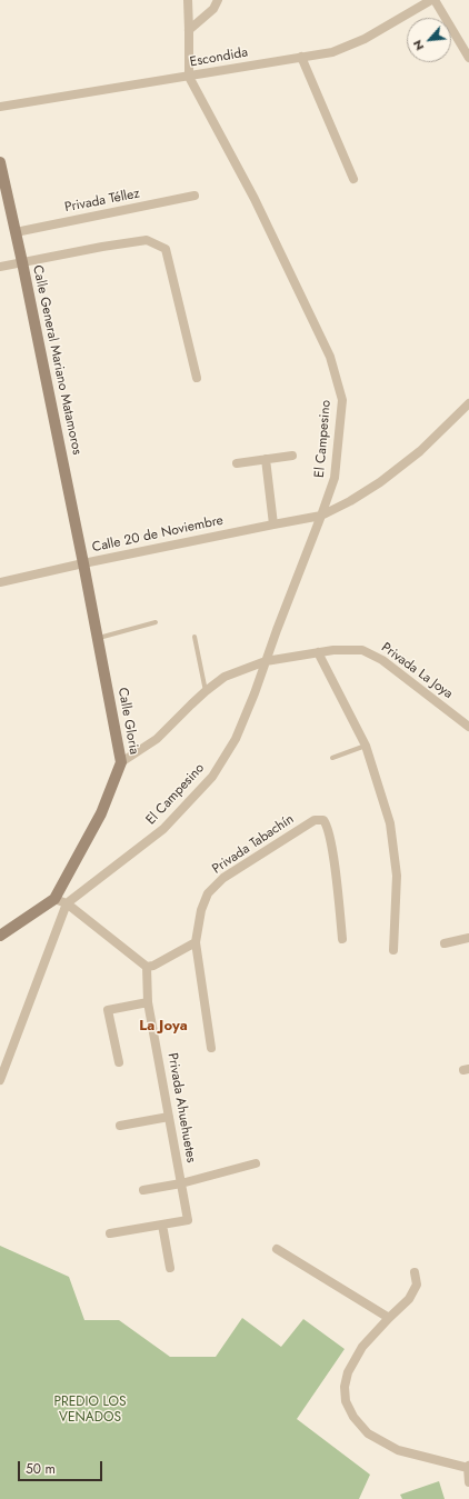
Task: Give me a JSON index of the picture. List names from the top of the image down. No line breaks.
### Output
{"streets":{"main road":["Calle General Mariano Matamoros","Calle Gloria"],"street":["Escondida","Privada Téllez","El Campesino","Calle 20 de Noviembre","Privada La Joya","Privada Tabachín","Privada Ahuehuetes"]},"crossings":[["Escondida","El Campesino"],["Privada Téllez","Calle General Mariano Matamoros"],["Calle General Mariano Matamoros","Calle 20 de Noviembre"],["Calle General Mariano Matamoros","Calle Gloria"],["El Campesino","Calle 20 de Noviembre"],["El Campesino","Privada La Joya"],["Calle 20 de Noviembre","Calle Gloria"],["Privada La Joya","Calle Gloria"]],"districts":["La Joya"],"parks":["PREDIO LOS VENADOS"],"scale_bar":"50 m","north":"bottom left"}
